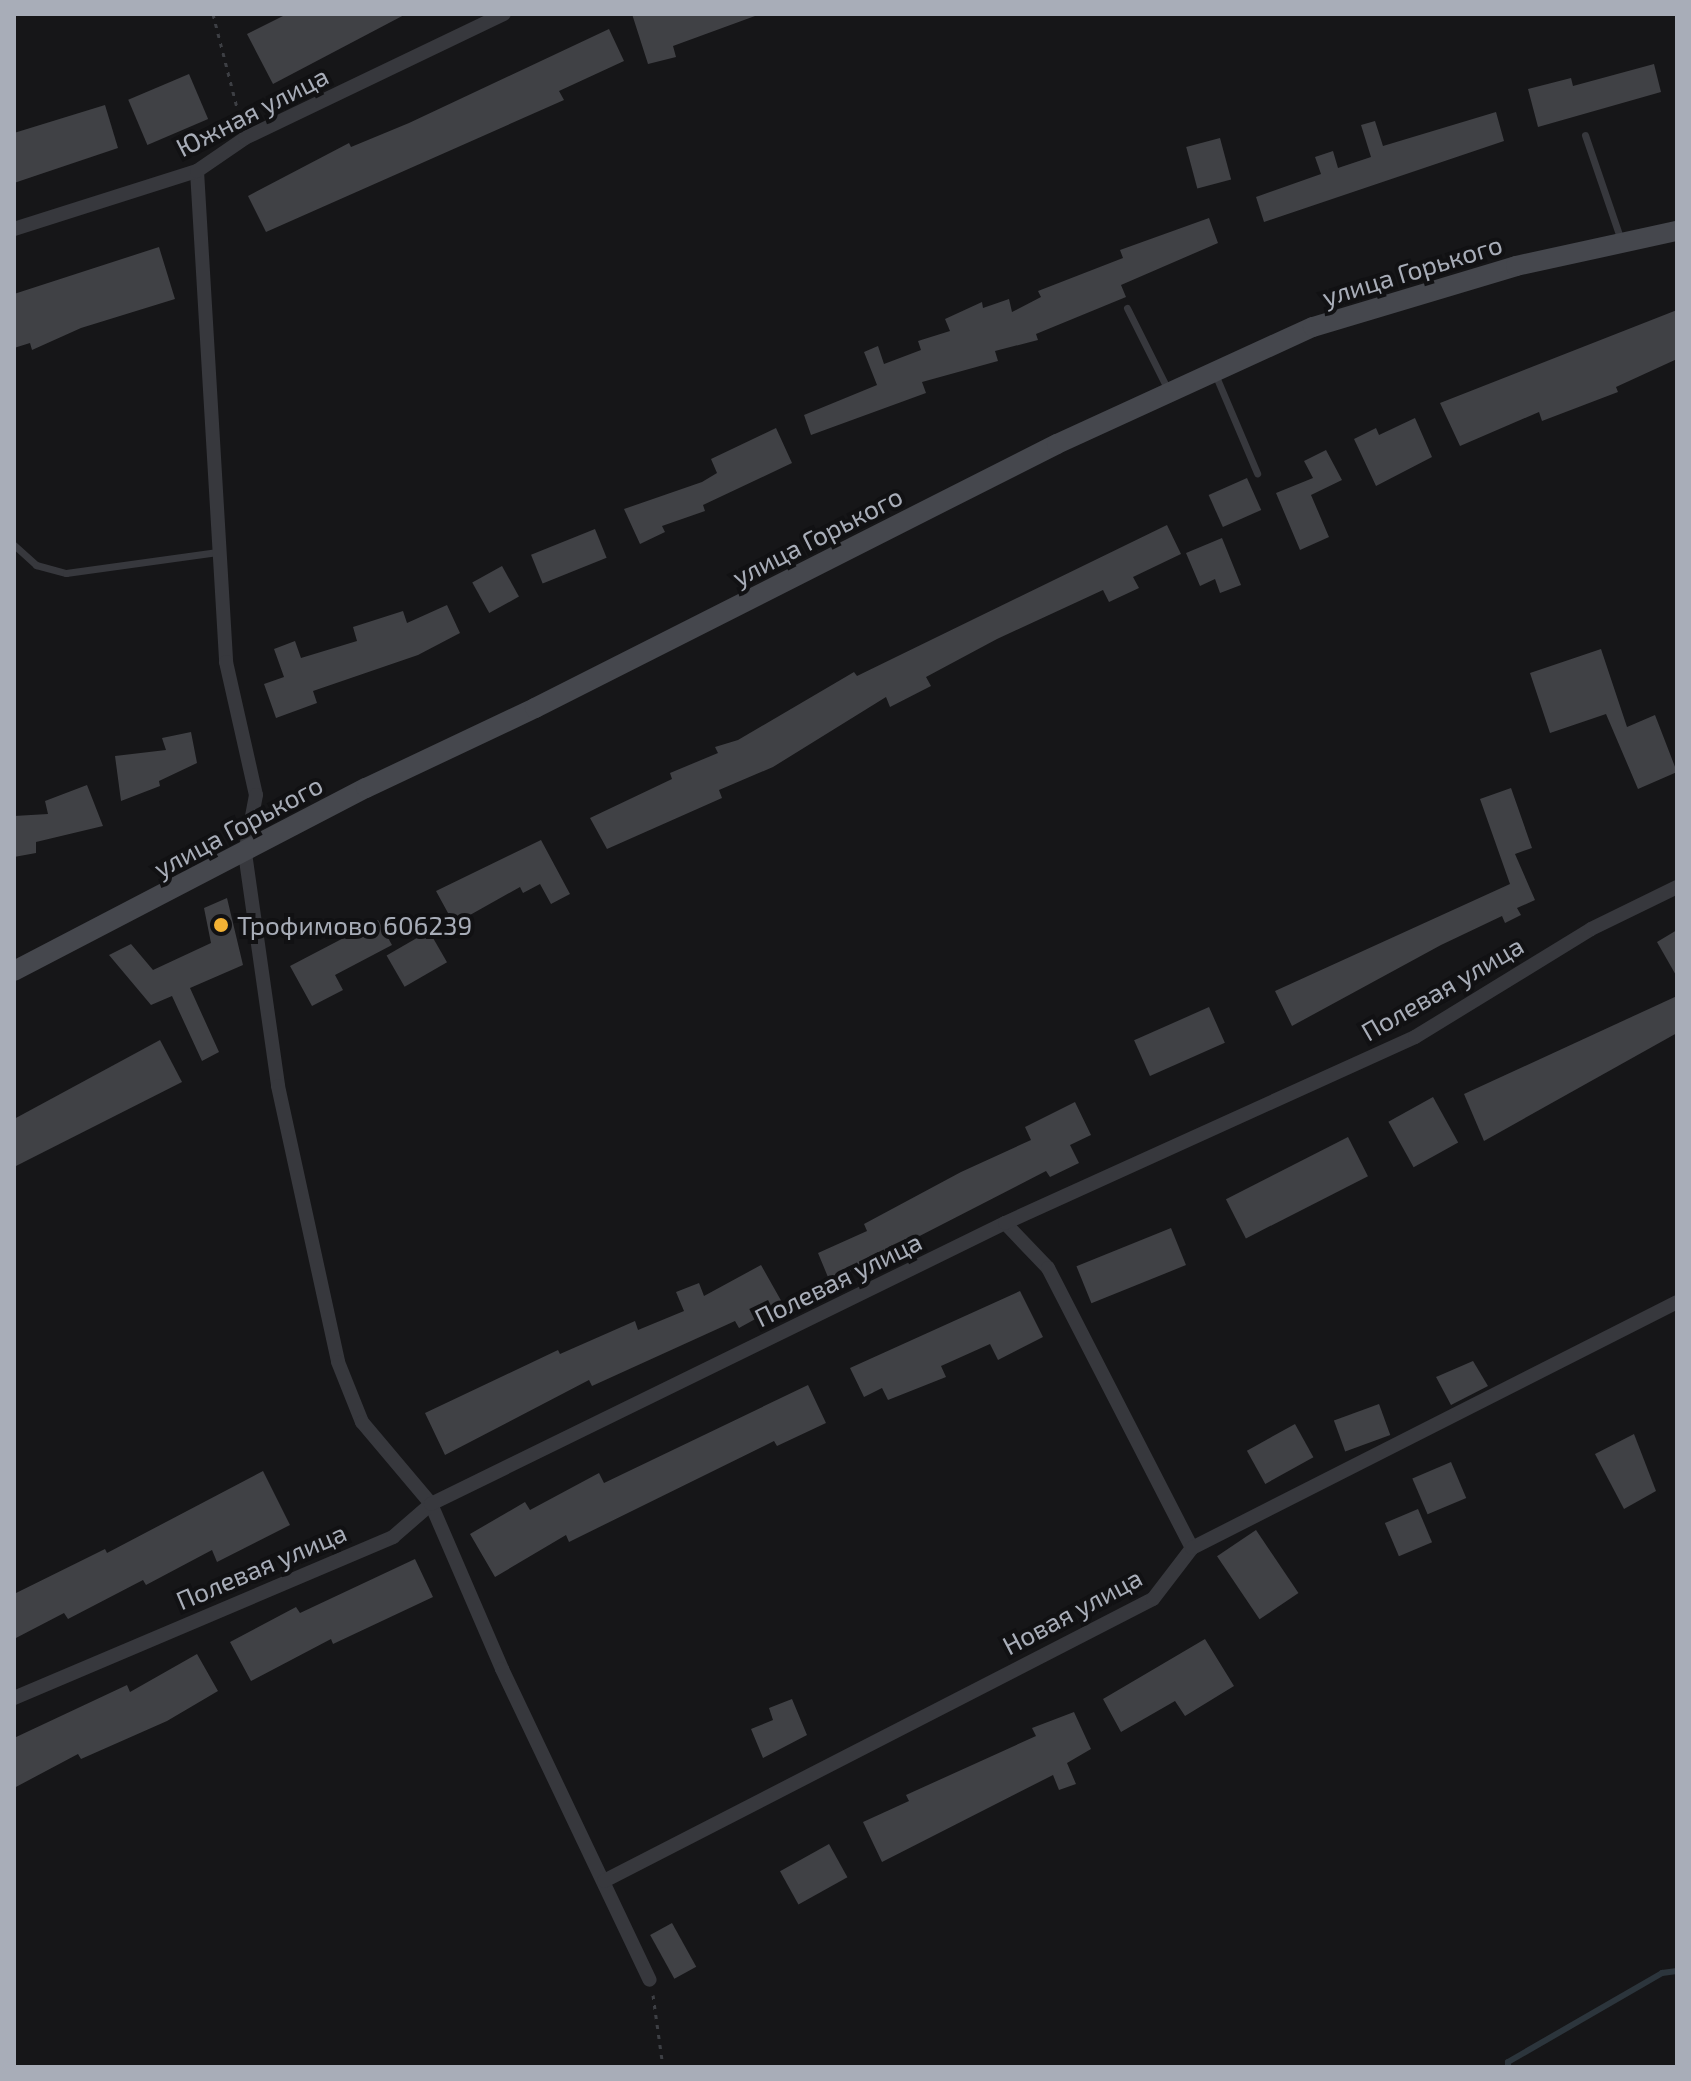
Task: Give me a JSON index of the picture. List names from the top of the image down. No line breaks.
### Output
{"streets":{"main road":["улица Горького"],"street":["Южная улица","Полевая улица","Новая улица"]},"places":["Трофимово 606239"]}
